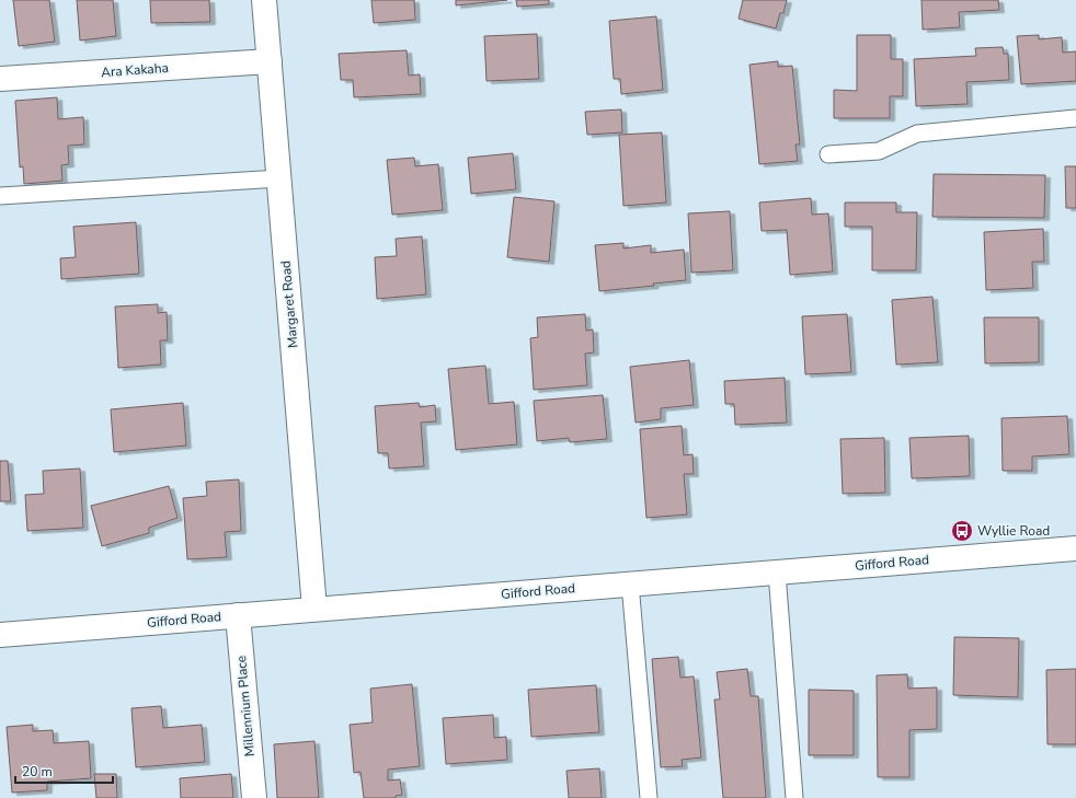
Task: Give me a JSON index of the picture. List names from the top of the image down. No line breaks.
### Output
{"streets":{"street":["Ara Kakaha","Margaret Road","Gifford Road","Millennium Place"]},"crossings":[["Ara Kakaha","Margaret Road"],["Margaret Road","Gifford Road"],["Gifford Road","Millennium Place"]],"places":{"bus stop":["Wyllie Road"]},"scale_bar":"20 m"}
